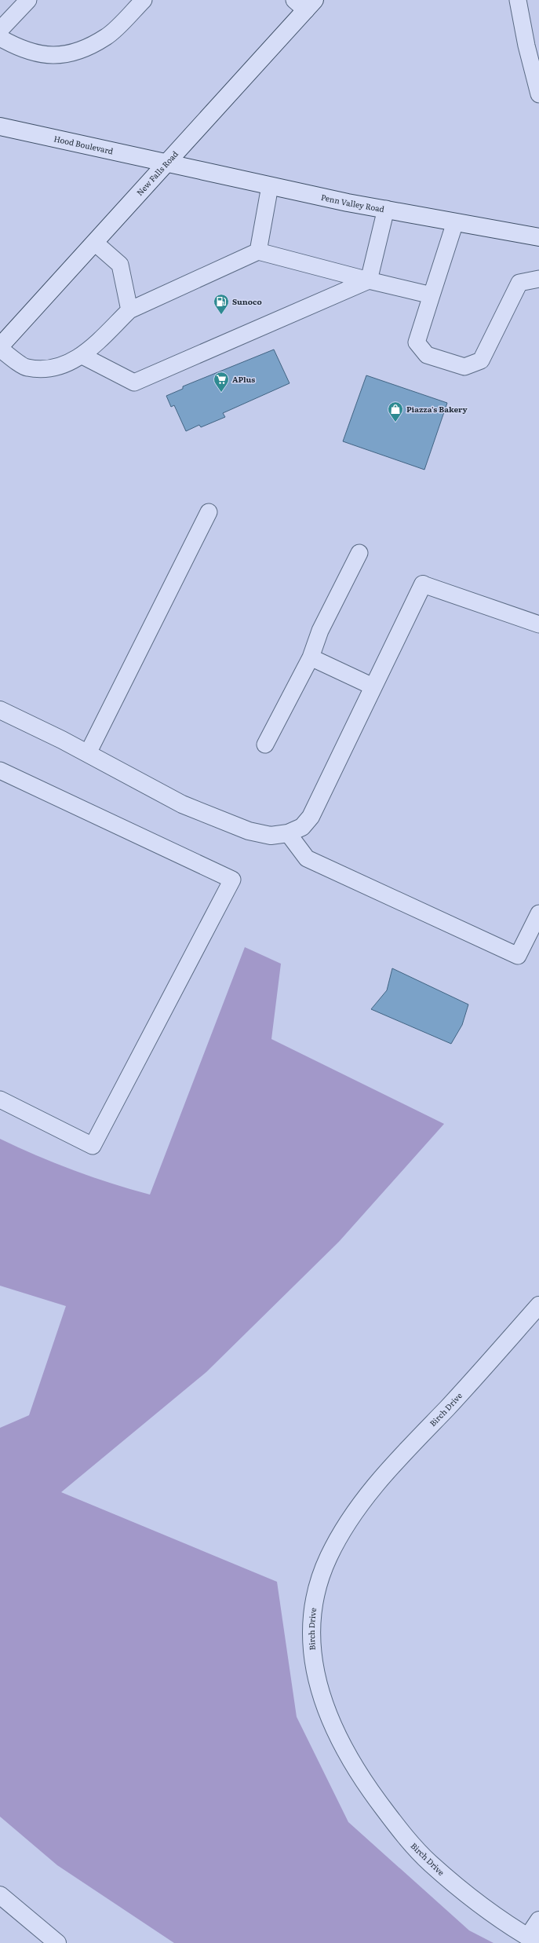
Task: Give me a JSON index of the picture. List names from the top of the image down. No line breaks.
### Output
{"streets":{"street":["Hood Boulevard","New Falls Road","Penn Valley Road","Birch Drive"]},"crossings":[["Hood Boulevard","New Falls Road"],["Hood Boulevard","Penn Valley Road"],["New Falls Road","Penn Valley Road"]],"places":{"fuel station":["Sunoco"],"supermarket":["APlus"],"shop":["Piazza's Bakery"]}}
